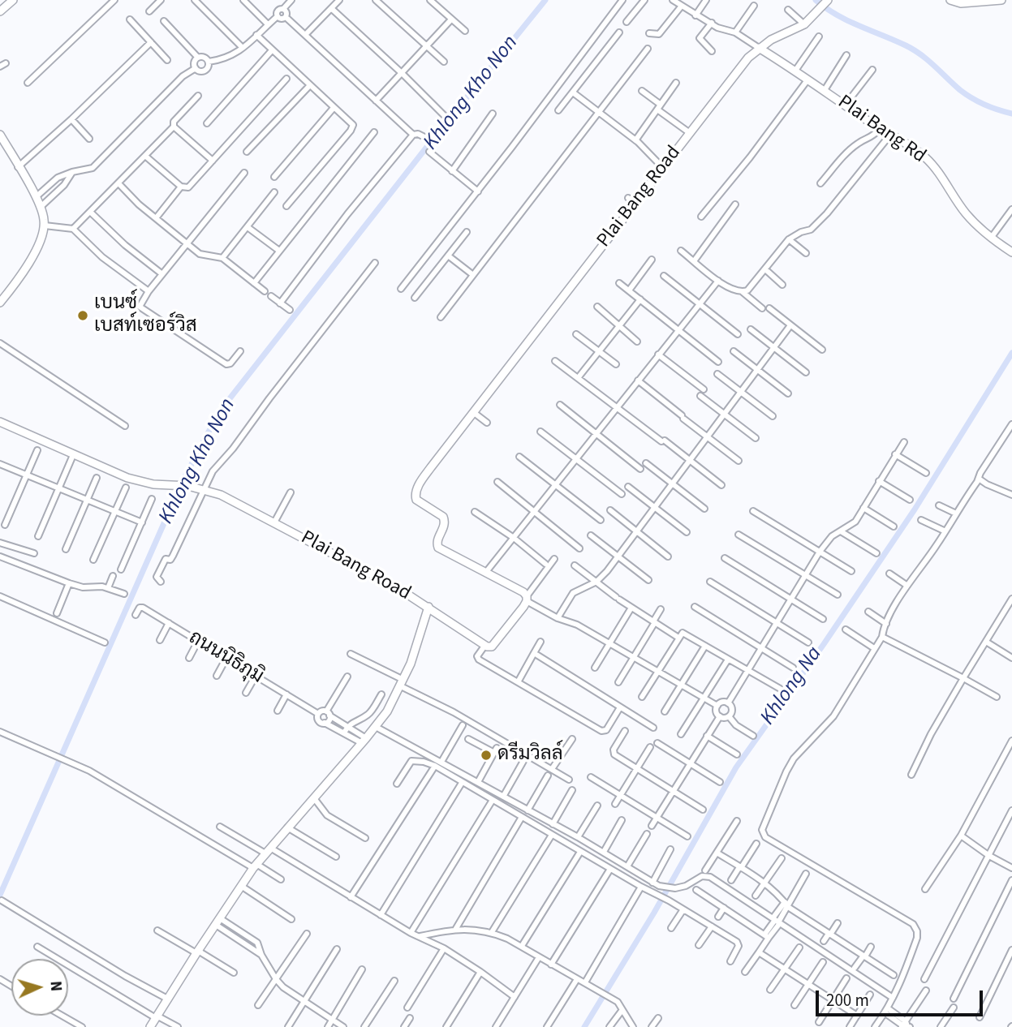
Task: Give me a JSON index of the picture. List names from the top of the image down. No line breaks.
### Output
{"streets":{"street":["Plai Bang Rd","Plai Bang Road","ถนนนิธิภุมิ"]},"crossings":[["Plai Bang Rd","Plai Bang Road"]],"water":["Khlong Kho Non","Khlong Na"],"places":["เบนซ์ เบสท์เซอร์วิส","ดรีมวิลล์"],"scale_bar":"200 m","north":"right"}
